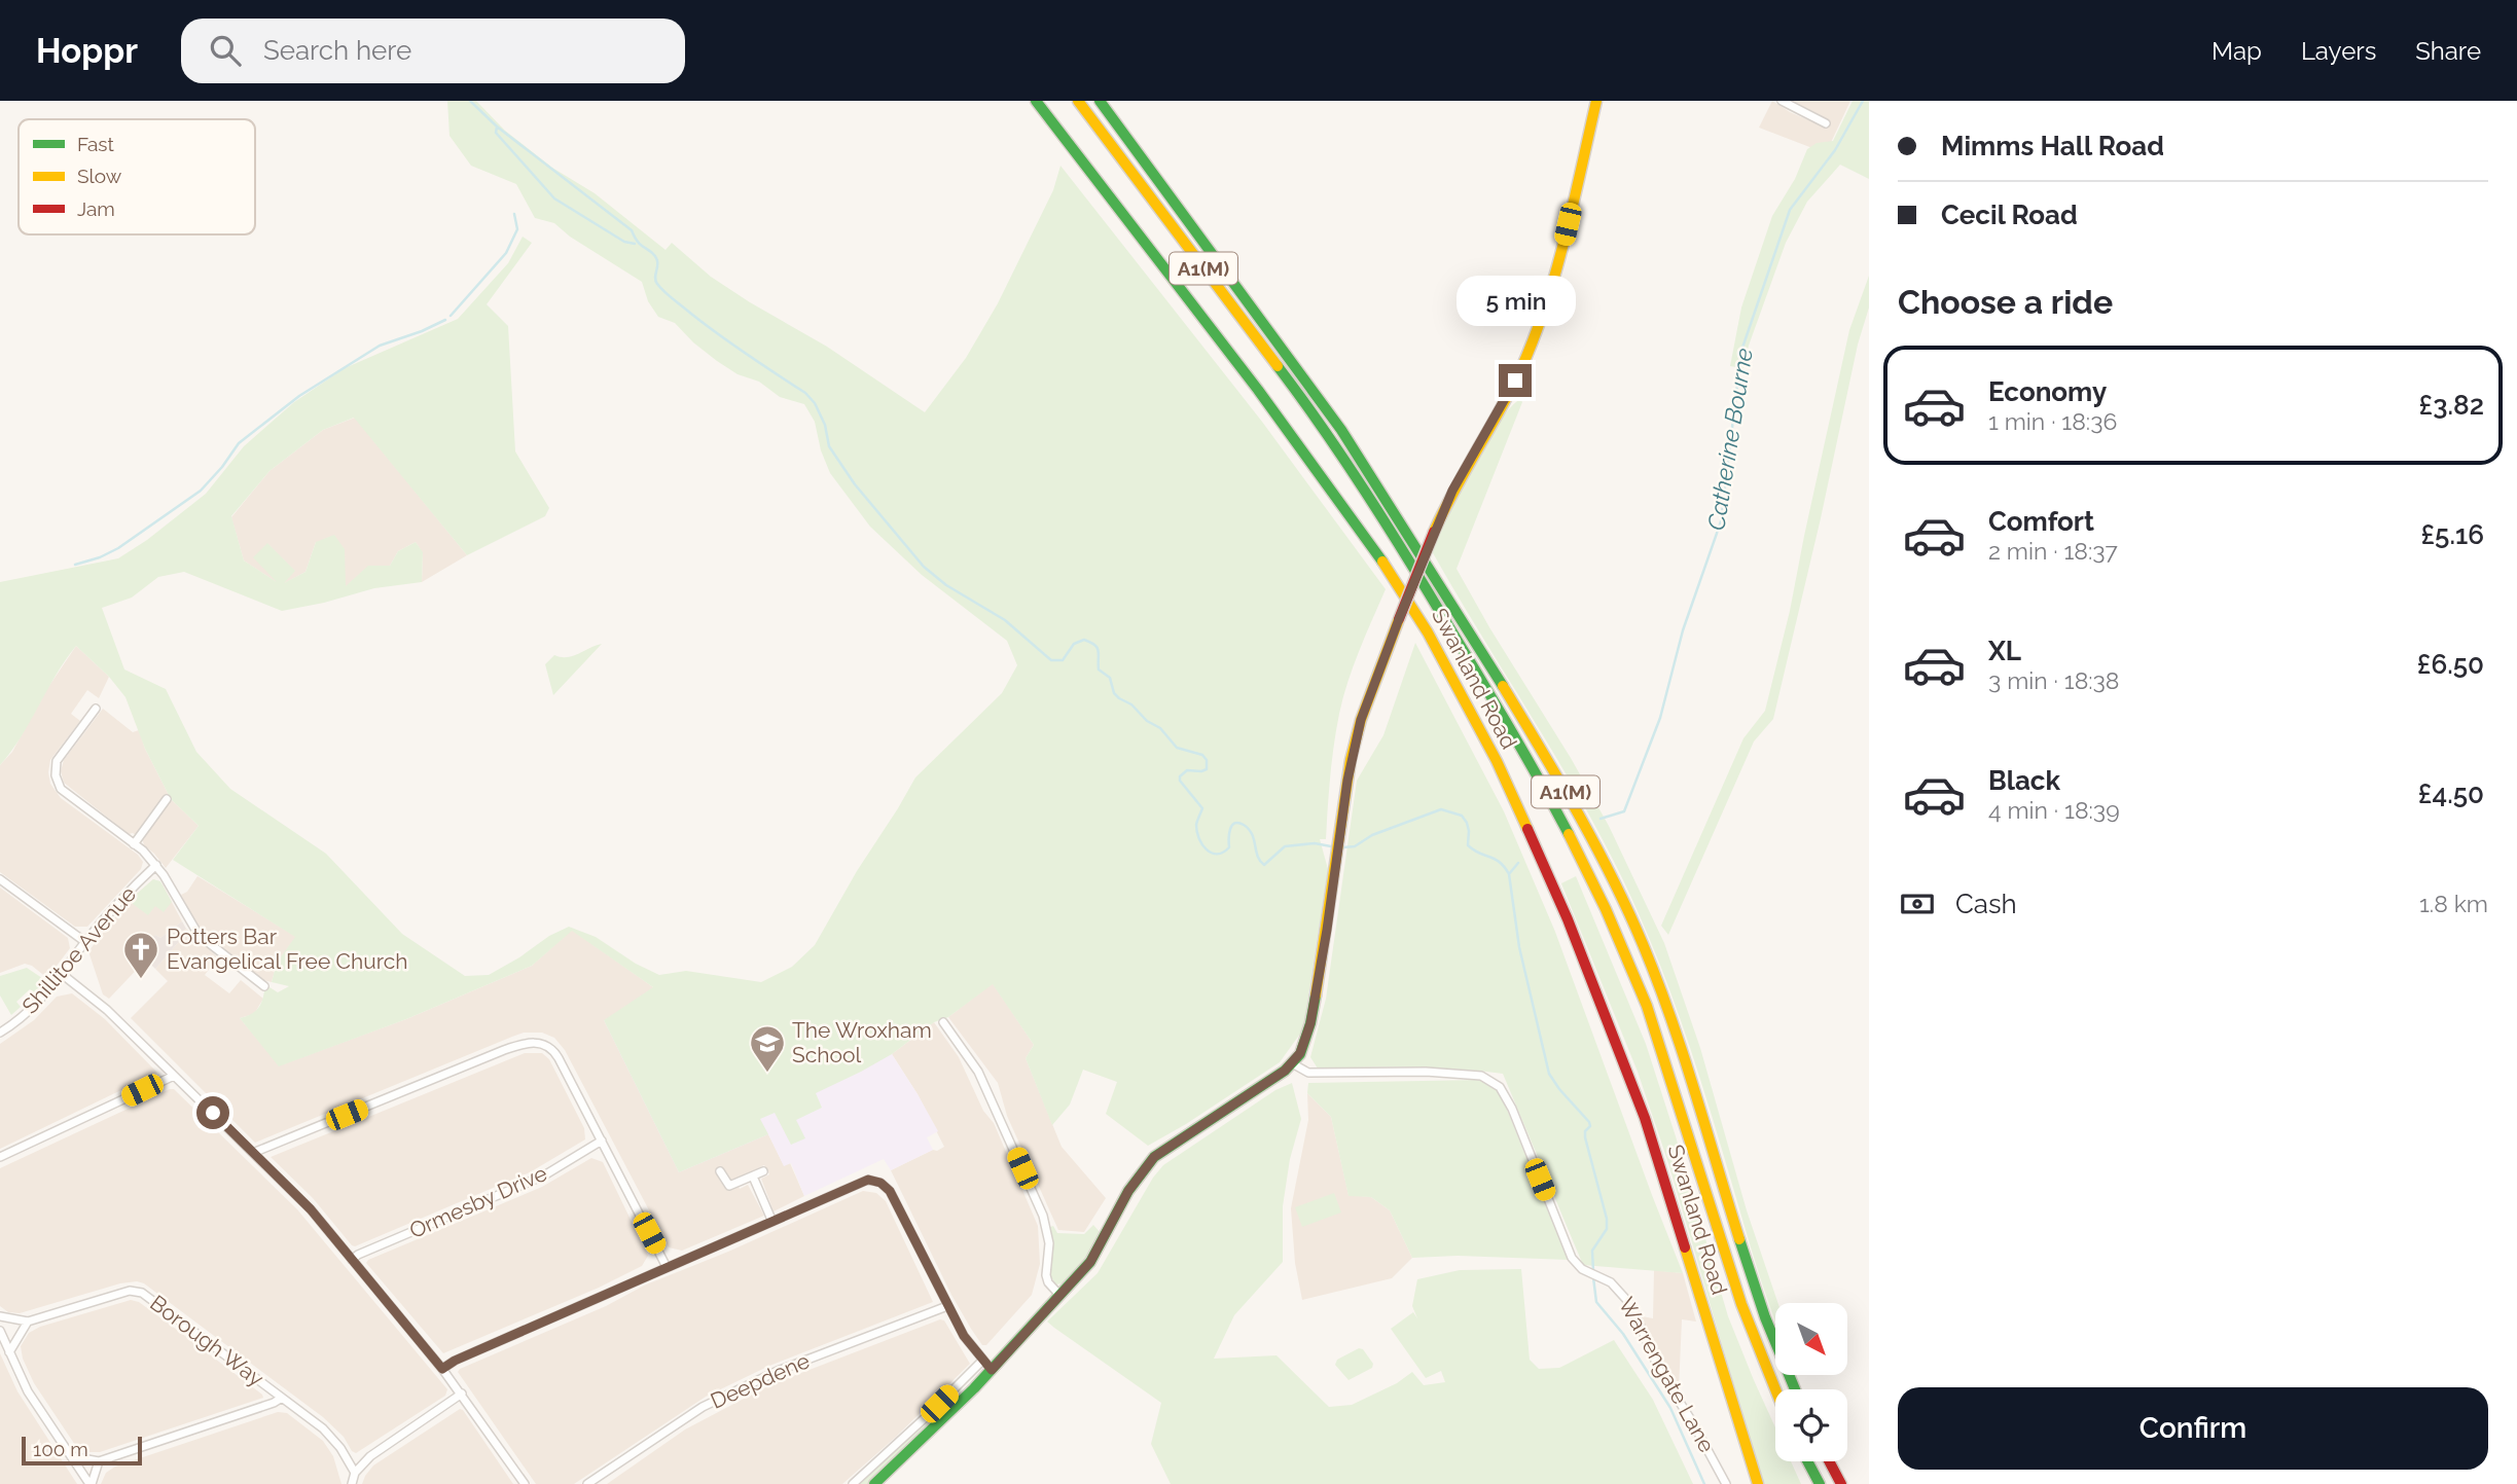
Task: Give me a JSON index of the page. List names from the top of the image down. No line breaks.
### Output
{"streets":{"main road":["A1(M)","Swanland Road"],"street":["Shillitoe Avenue","Ormesby Drive","Borough Way","Warrengate Lane","Deepdene"]},"water":["Catherine Bourne"],"places":{"church":["Potters Bar Evangelical Free Church"],"school or university":["The Wroxham School"]},"legend":["Fast","Slow","Jam"],"scale_bar":"100 m","north":"bottom right","page":{"header":"Hoppr","search":"Search here","nav":["Map","Layers","Share"],"banner":["Mimms Hall Road","Cecil Road"],"heading":"Choose a ride","bubble":"5 min","list":[{"name":"Economy","note":"1 min · 18:36","value":"£3.82"},{"name":"Comfort","note":"2 min · 18:37","value":"£5.16"},{"name":"XL","note":"3 min · 18:38","value":"£6.50"},{"name":"Black","note":"4 min · 18:39","value":"£4.50"}],"pay":["Cash","1.8 km"],"buttons":"Confirm","scale":"100 m"}}
